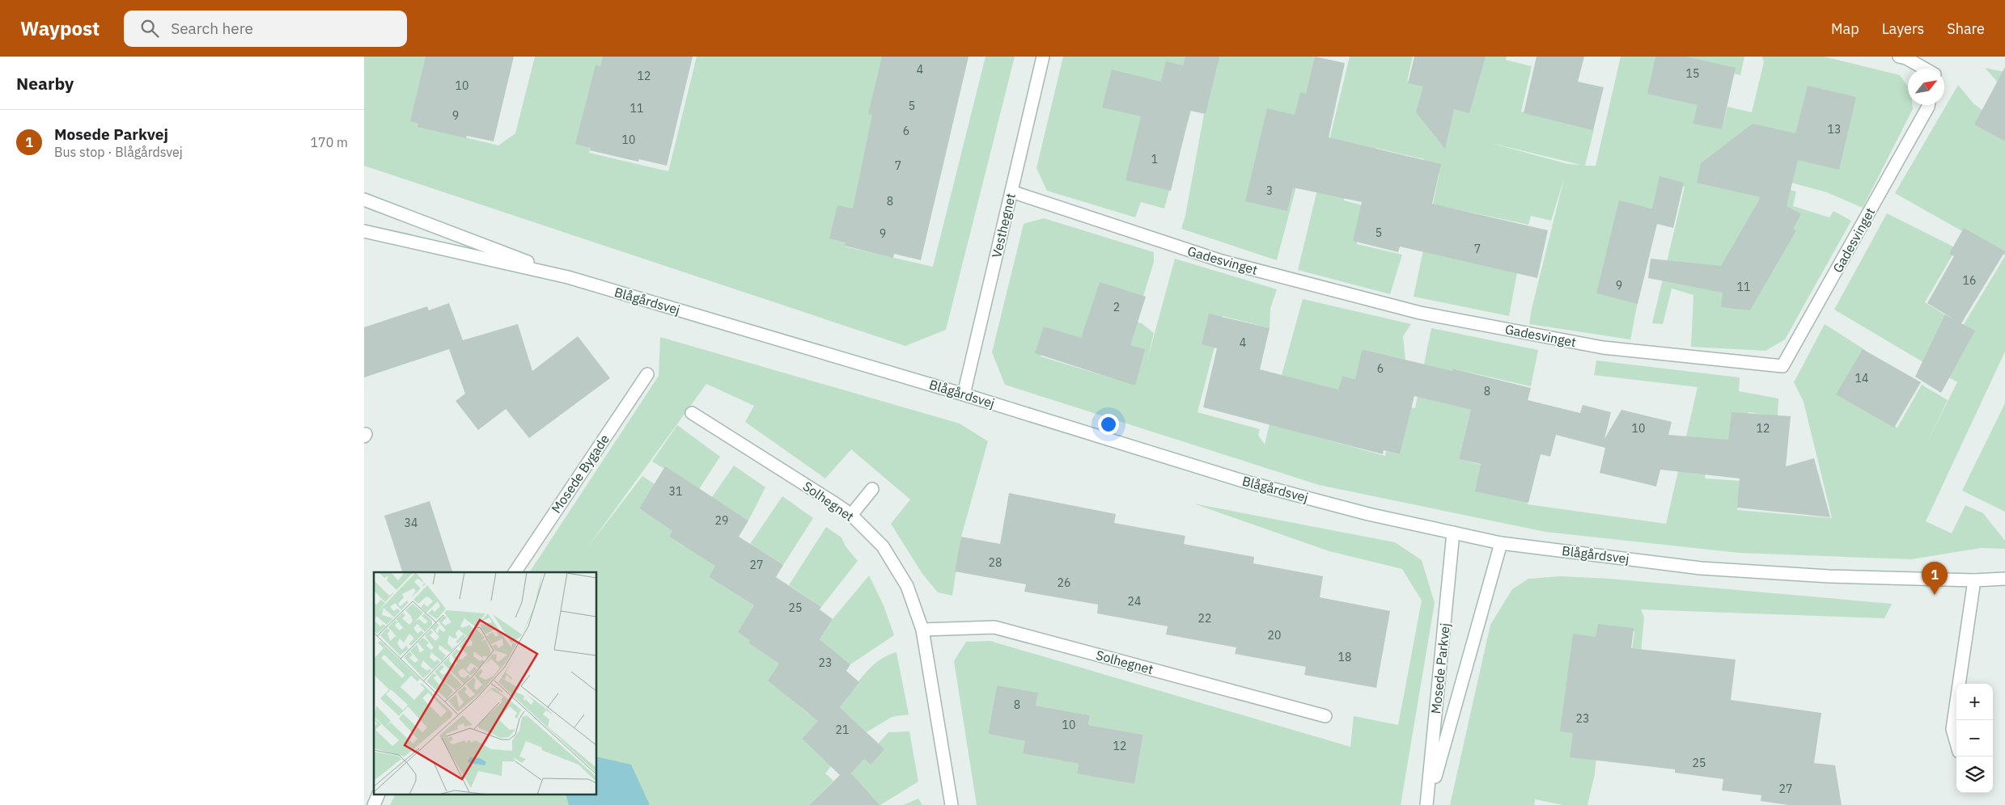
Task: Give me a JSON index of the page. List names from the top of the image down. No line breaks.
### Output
{"streets":{"street":["Vesthegnet","Gadesvinget","Blågårdsvej","Mosede Bygade","Solhegnet","Mosede Parkvej"]},"crossings":[["Vesthegnet","Gadesvinget"],["Vesthegnet","Blågårdsvej"],["Blågårdsvej","Mosede Parkvej"]],"house_numbers":["4","15","12","10","5","11","9","13","6","10","1","7","3","8","5","9","7","16","9","11","2","4","6","14","8","10","12","31","29","34","28","27","26","24","25","22","20","18","23","8","23","10","21","12","25","27"],"north":"top right","page":{"header":"Waypost","search":"Search here","nav":["Map","Layers","Share"],"heading":"Nearby","list":[{"mark":"1","name":"Mosede Parkvej","note":"Bus stop · Blågårdsvej","value":"170 m"}],"pins":"1","map_buttons":["+","−"]}}
